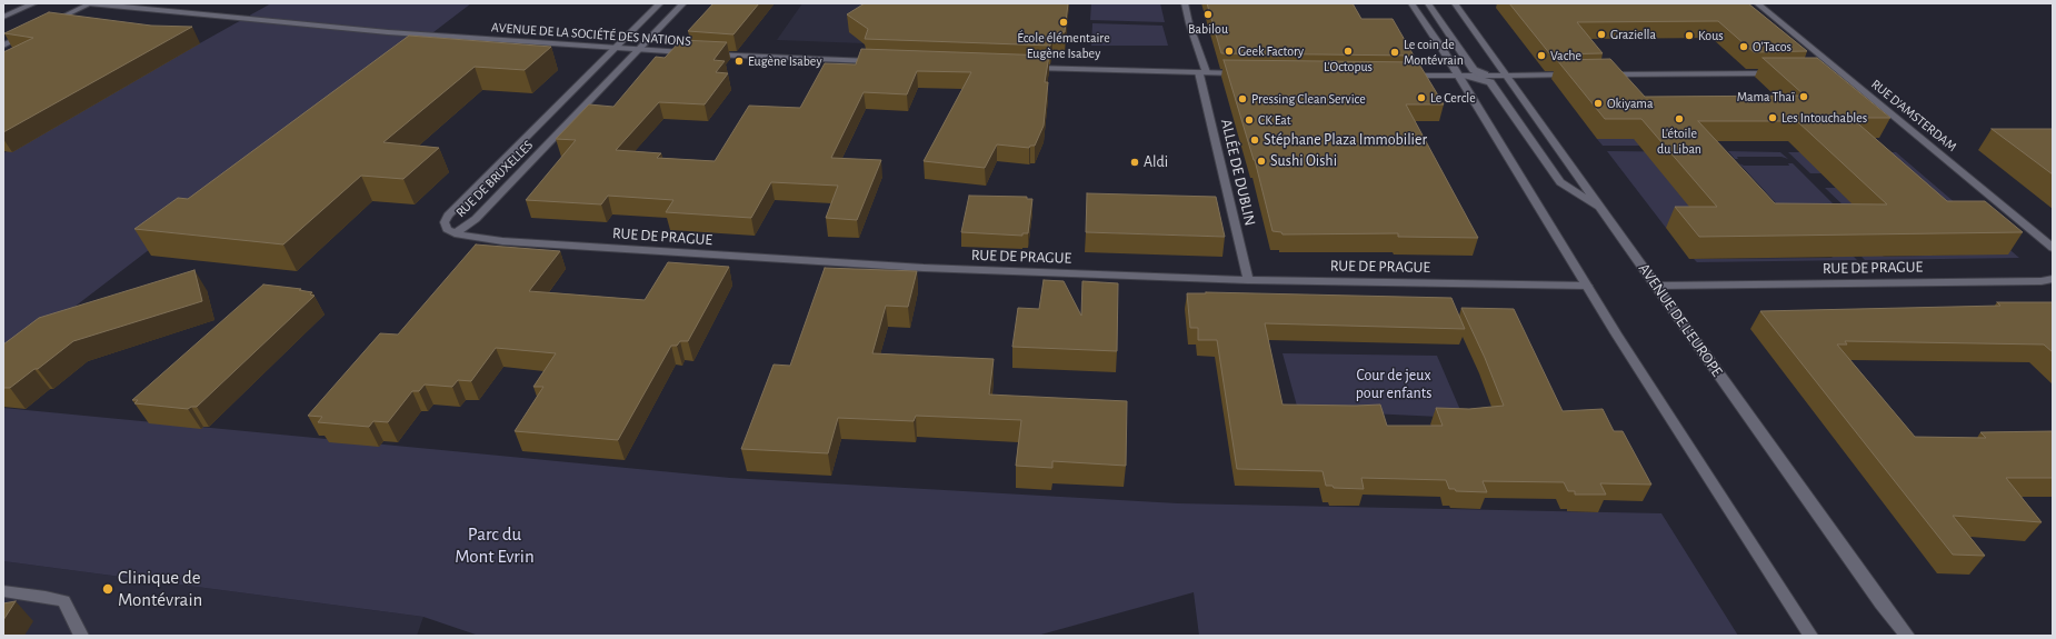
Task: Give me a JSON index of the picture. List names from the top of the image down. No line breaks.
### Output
{"streets":{"street":["AVENUE DE LA SOCIÉTÉ DES NATIONS","RUE D'AMSTERDAM","ALLÉE DE DUBLIN","RUE DE BRUXELLES","RUE DE PRAGUE","AVENUE DE L'EUROPE"]},"crossings":[["AVENUE DE LA SOCIÉTÉ DES NATIONS","RUE DE BRUXELLES"],["ALLÉE DE DUBLIN","RUE DE PRAGUE"],["RUE DE BRUXELLES","RUE DE PRAGUE"],["RUE DE PRAGUE","AVENUE DE L'EUROPE"]],"parks":["Cour de jeux pour enfants","Parc du Mont Evrin"],"places":["Babilou","École élémentaire Eugène Isabey","Graziella","Kous","O'Tacos","Geek Factory","L'Octopus","Le coin de Montévrain","Vache","Eugène Isabey","Mama Thaï","Le Cercle","Pressing Clean Service","Okiyama","Les Intouchables","L'étoile du Liban","CK Eat","Stéphane Plaza Immobilier","Sushi Oishi","Aldi","Clinique de Montévrain"]}
